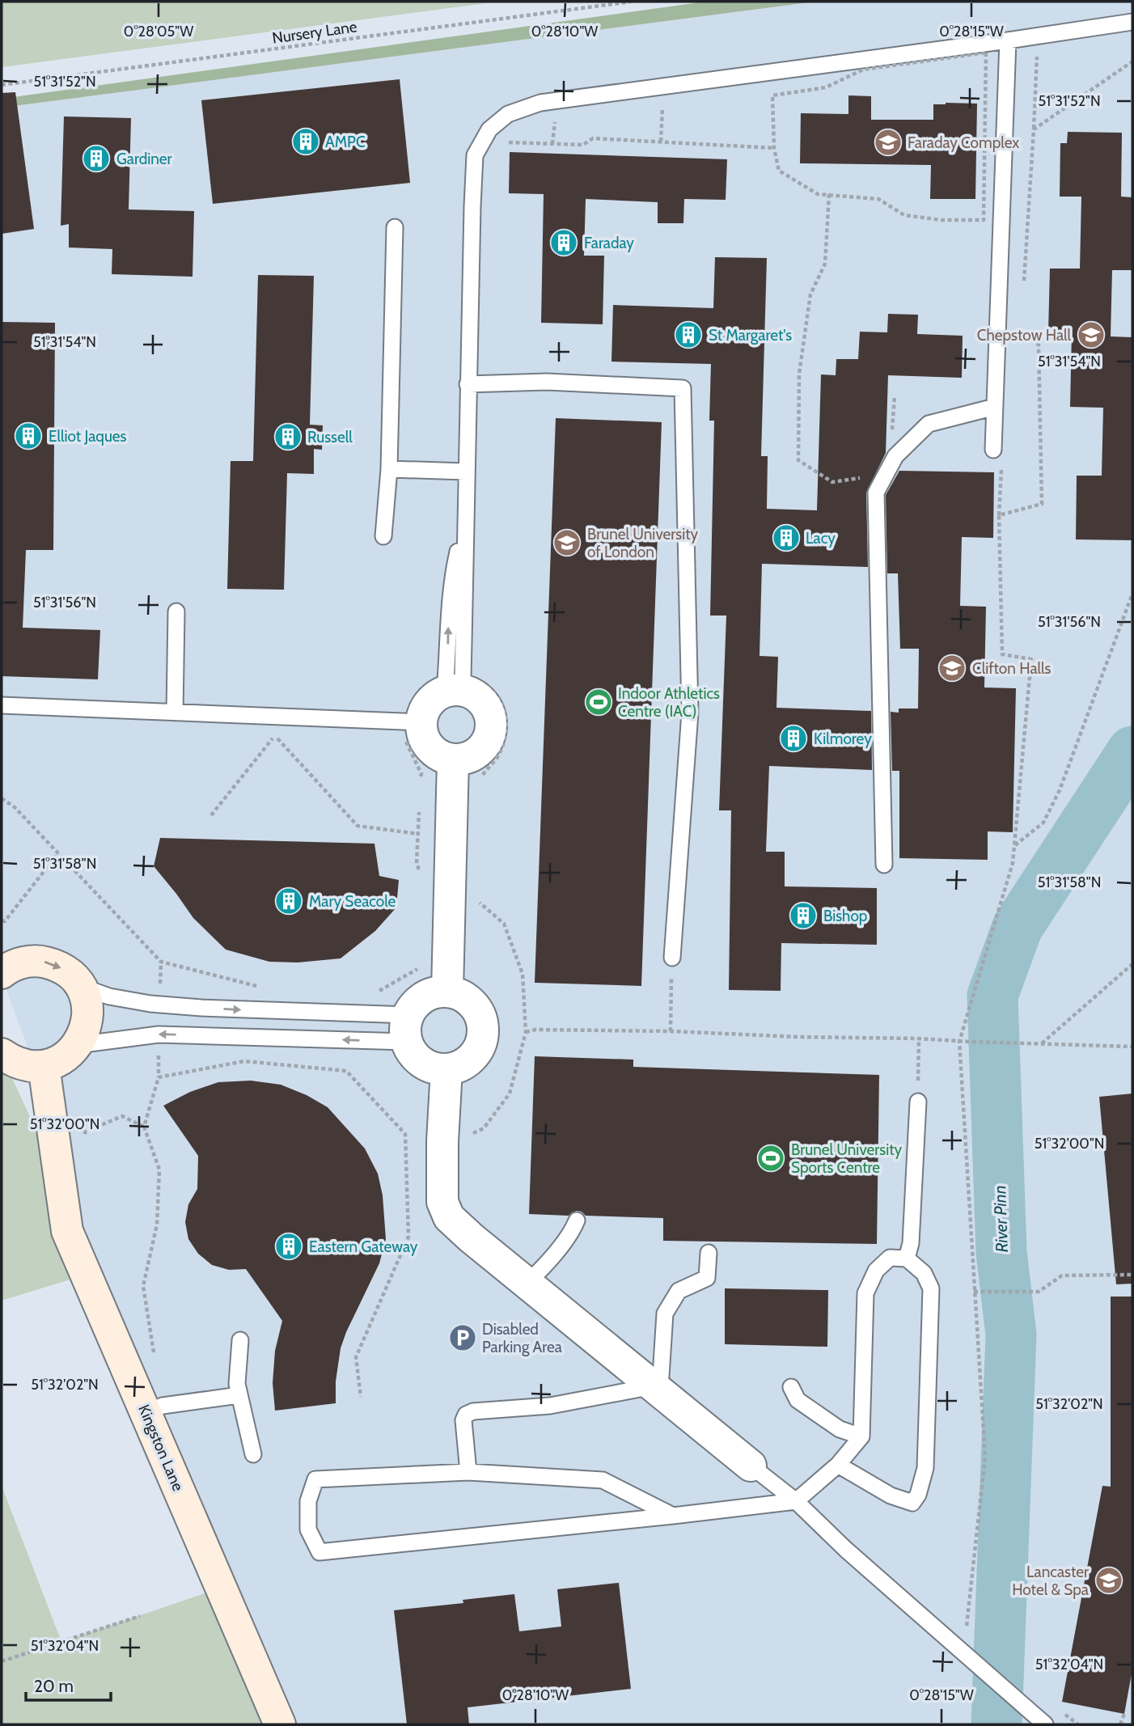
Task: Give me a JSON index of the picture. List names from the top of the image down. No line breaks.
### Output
{"streets":{"street":["Kingston Lane"],"path":["Nursery Lane"]},"water":["River Pinn"],"places":{"building":["AMPC","Gardiner","Faraday","St Margaret's","Elliot Jaques","Russell","Lacy","Kilmorey","Mary Seacole","Bishop","Eastern Gateway"],"school or university":["Faraday Complex","Chepstow Hall","Brunel University of London","Clifton Halls","Lancaster Hotel & Spa"],"sports":["Indoor Athletics Centre (IAC)","Brunel University Sports Centre"],"parking":["Disabled Parking Area"]},"scale_bar":"20 m","coordinates":["0°28'05\"W","0°28'10\"W","0°28'15\"W","51°31'52\"N","51°31'54\"N","51°31'56\"N","51°31'58\"N","51°32'00\"N","51°32'02\"N","51°32'04\"N"]}
